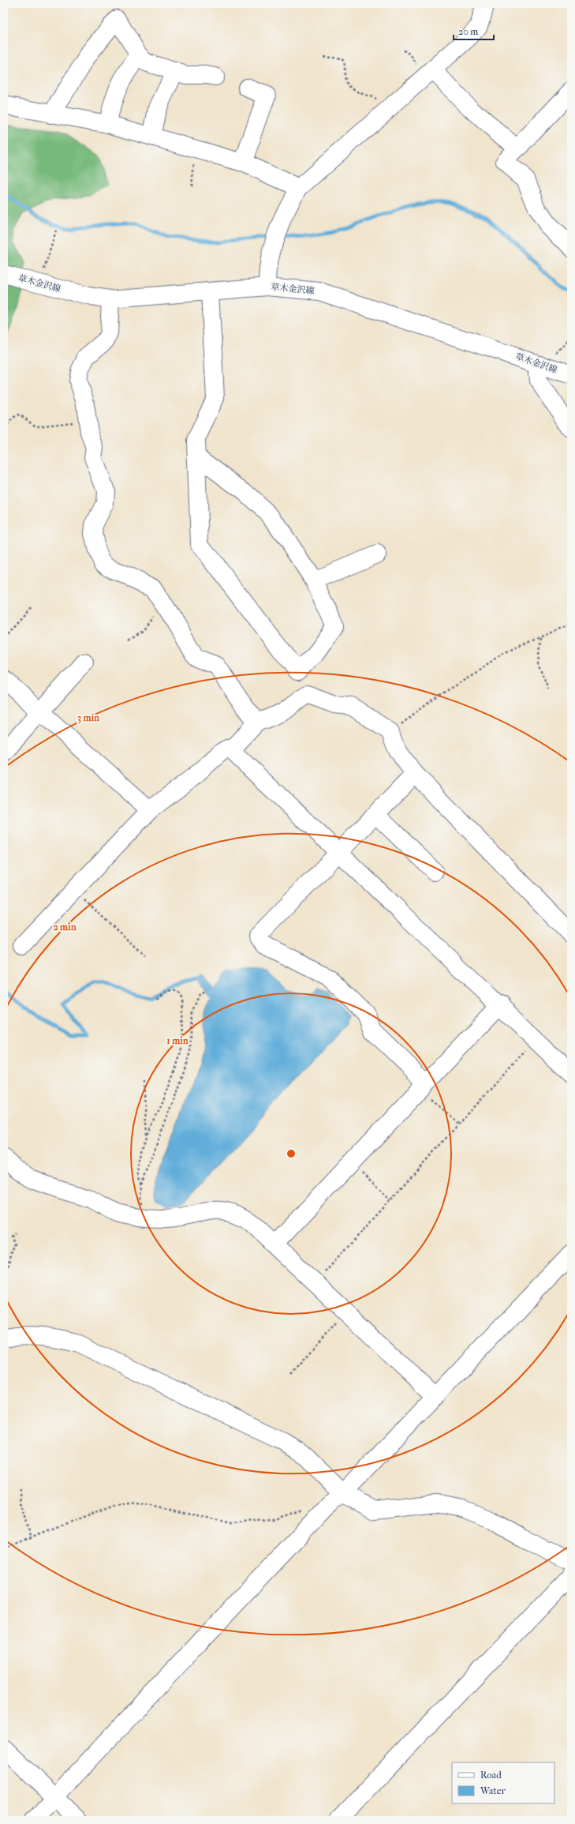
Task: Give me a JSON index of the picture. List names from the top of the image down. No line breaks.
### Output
{"streets":{"street":["草木金沢線"]},"legend":["Road","Water"],"scale_bar":"20 m","rings":["3 min","2 min","1 min"]}
